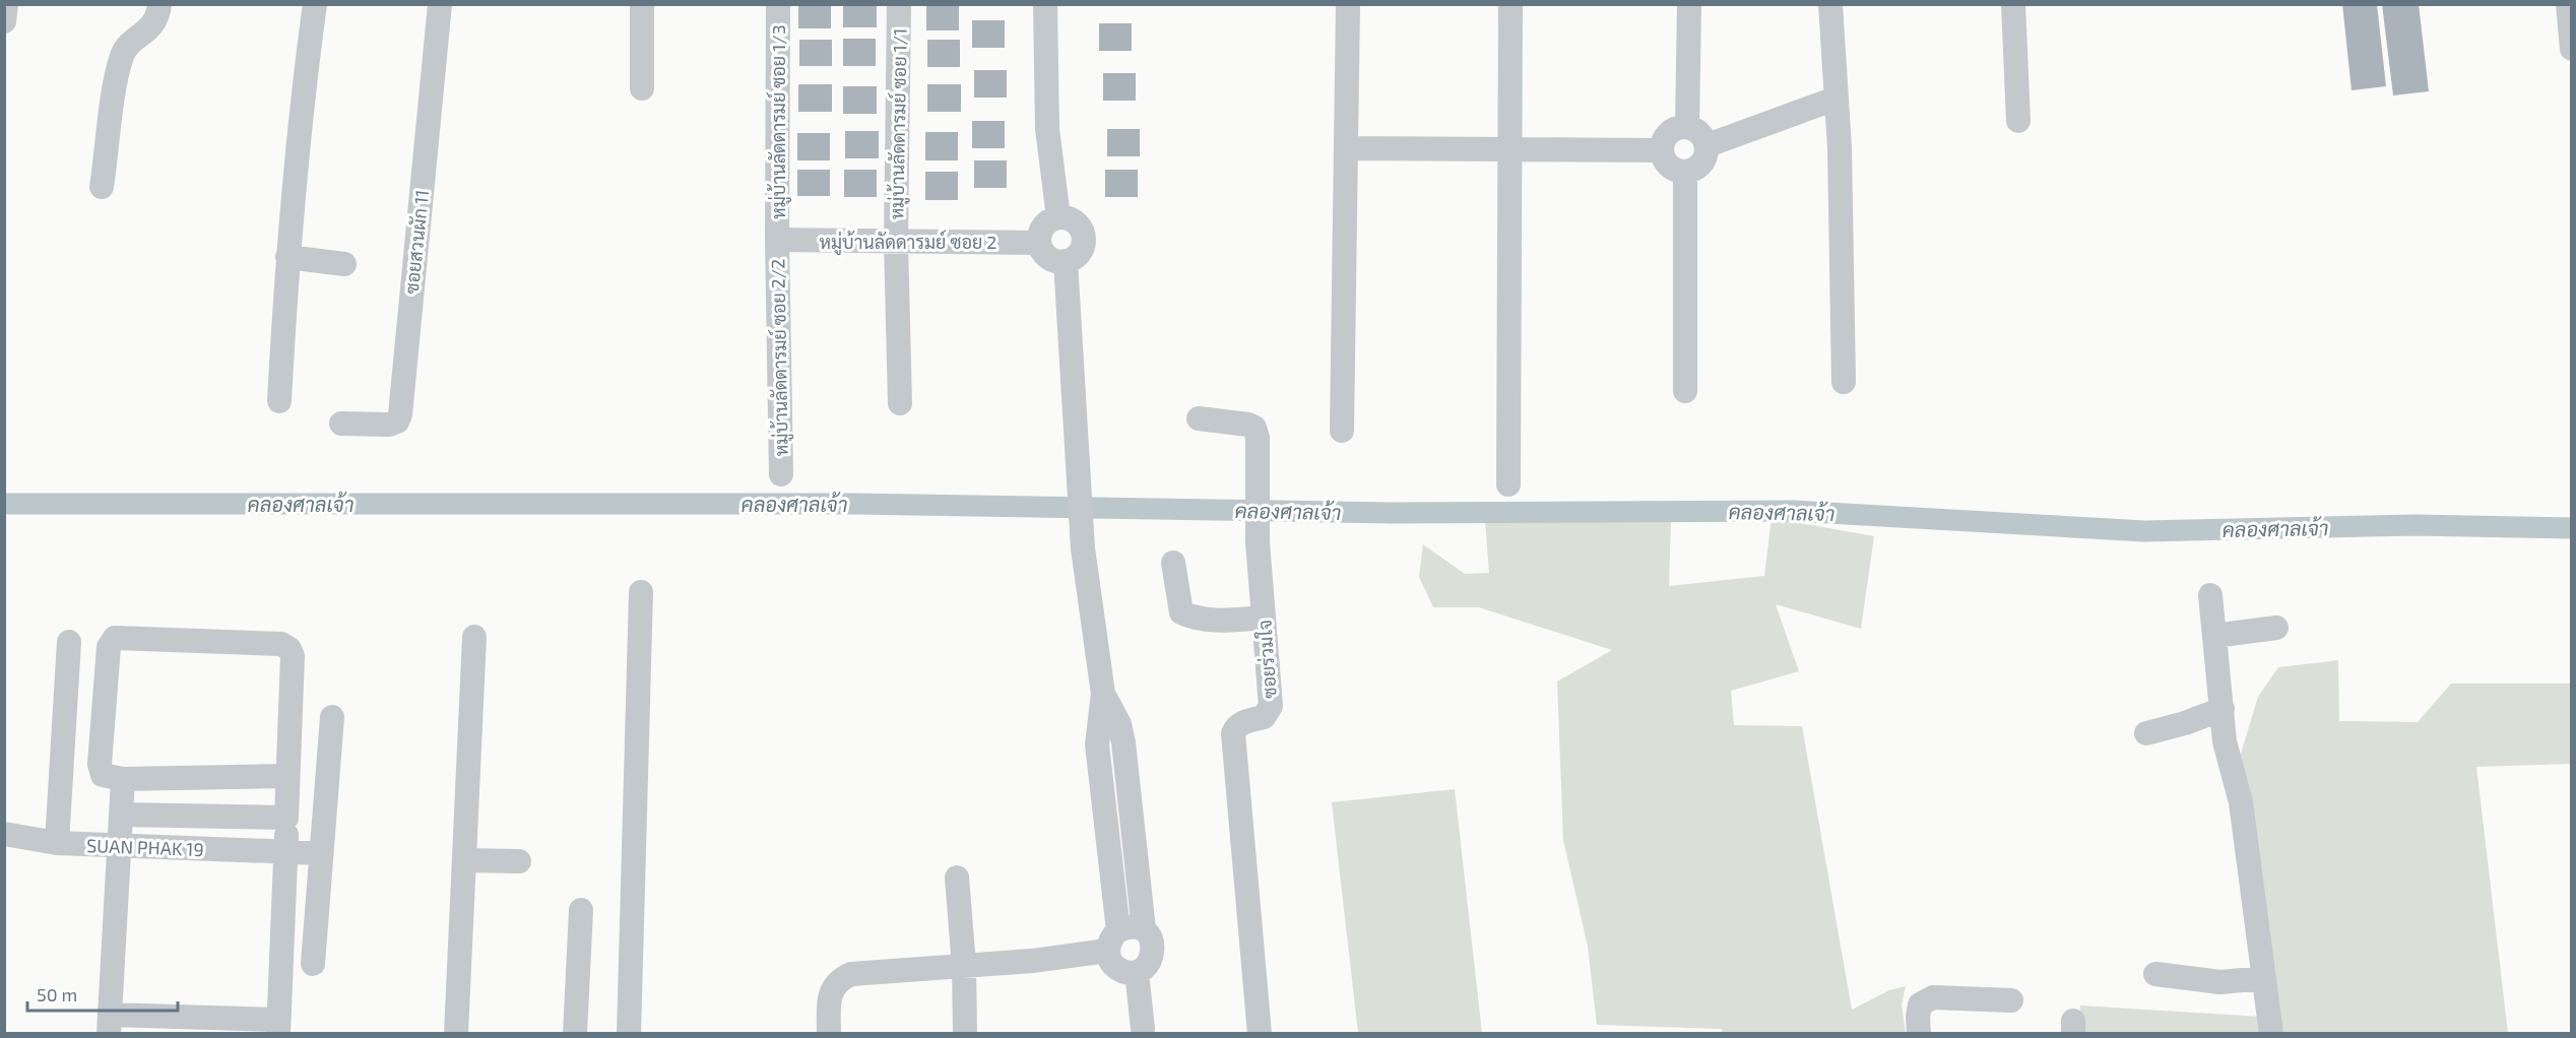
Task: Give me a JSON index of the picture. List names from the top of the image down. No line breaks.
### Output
{"streets":{"street":["หมู่บ้านลัดดารมย์ ซอย 1/3","หมู่บ้านลัดดารมย์ ซอย 1/1","ซอยสวนผัก 11","หมู่บ้านลัดดารมย์ ซอย 2","หมู่บ้านลัดดารมย์ ซอย 2/2","ซอยร่วมใจ","SUAN PHAK 19"]},"crossings":[["หมู่บ้านลัดดารมย์ ซอย 1/3","หมู่บ้านลัดดารมย์ ซอย 2"],["หมู่บ้านลัดดารมย์ ซอย 1/3","หมู่บ้านลัดดารมย์ ซอย 2/2"],["หมู่บ้านลัดดารมย์ ซอย 1/1","หมู่บ้านลัดดารมย์ ซอย 2"],["หมู่บ้านลัดดารมย์ ซอย 2","หมู่บ้านลัดดารมย์ ซอย 2/2"]],"water":["คลองศาลเจ้า"],"scale_bar":"50 m"}
